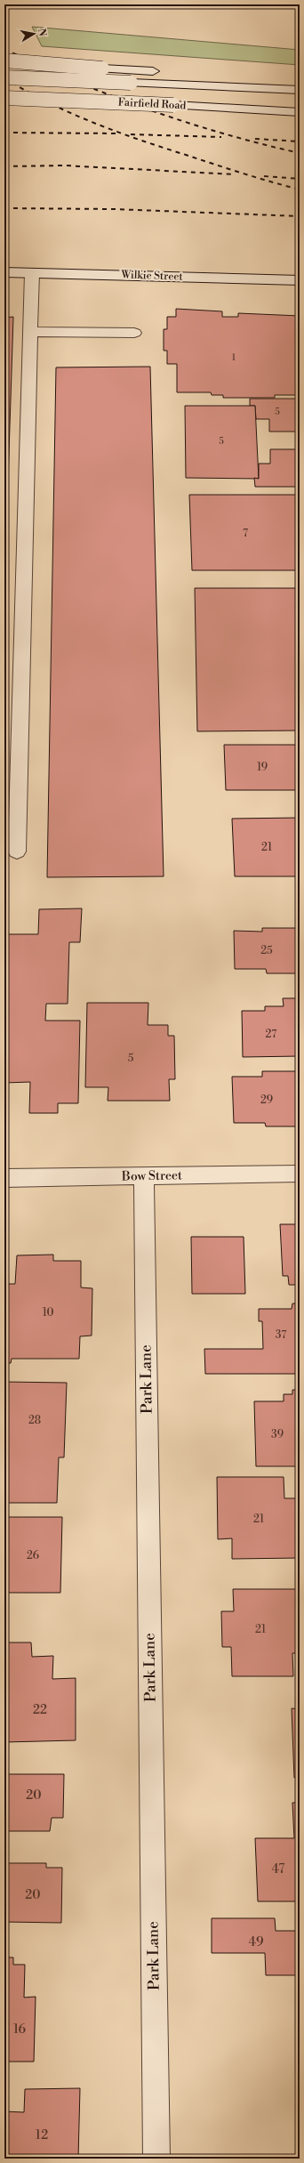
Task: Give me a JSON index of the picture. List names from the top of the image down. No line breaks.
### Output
{"streets":{"street":["Fairfield Road","Wilkie Street","Bow Street","Park Lane"]},"crossings":[["Bow Street","Park Lane"]],"house_numbers":["1","5","5","7","19","21","25","27","5","29","10","37","28","39","21","26","21","22","20","47","20","49","16","12"],"north":"right"}
